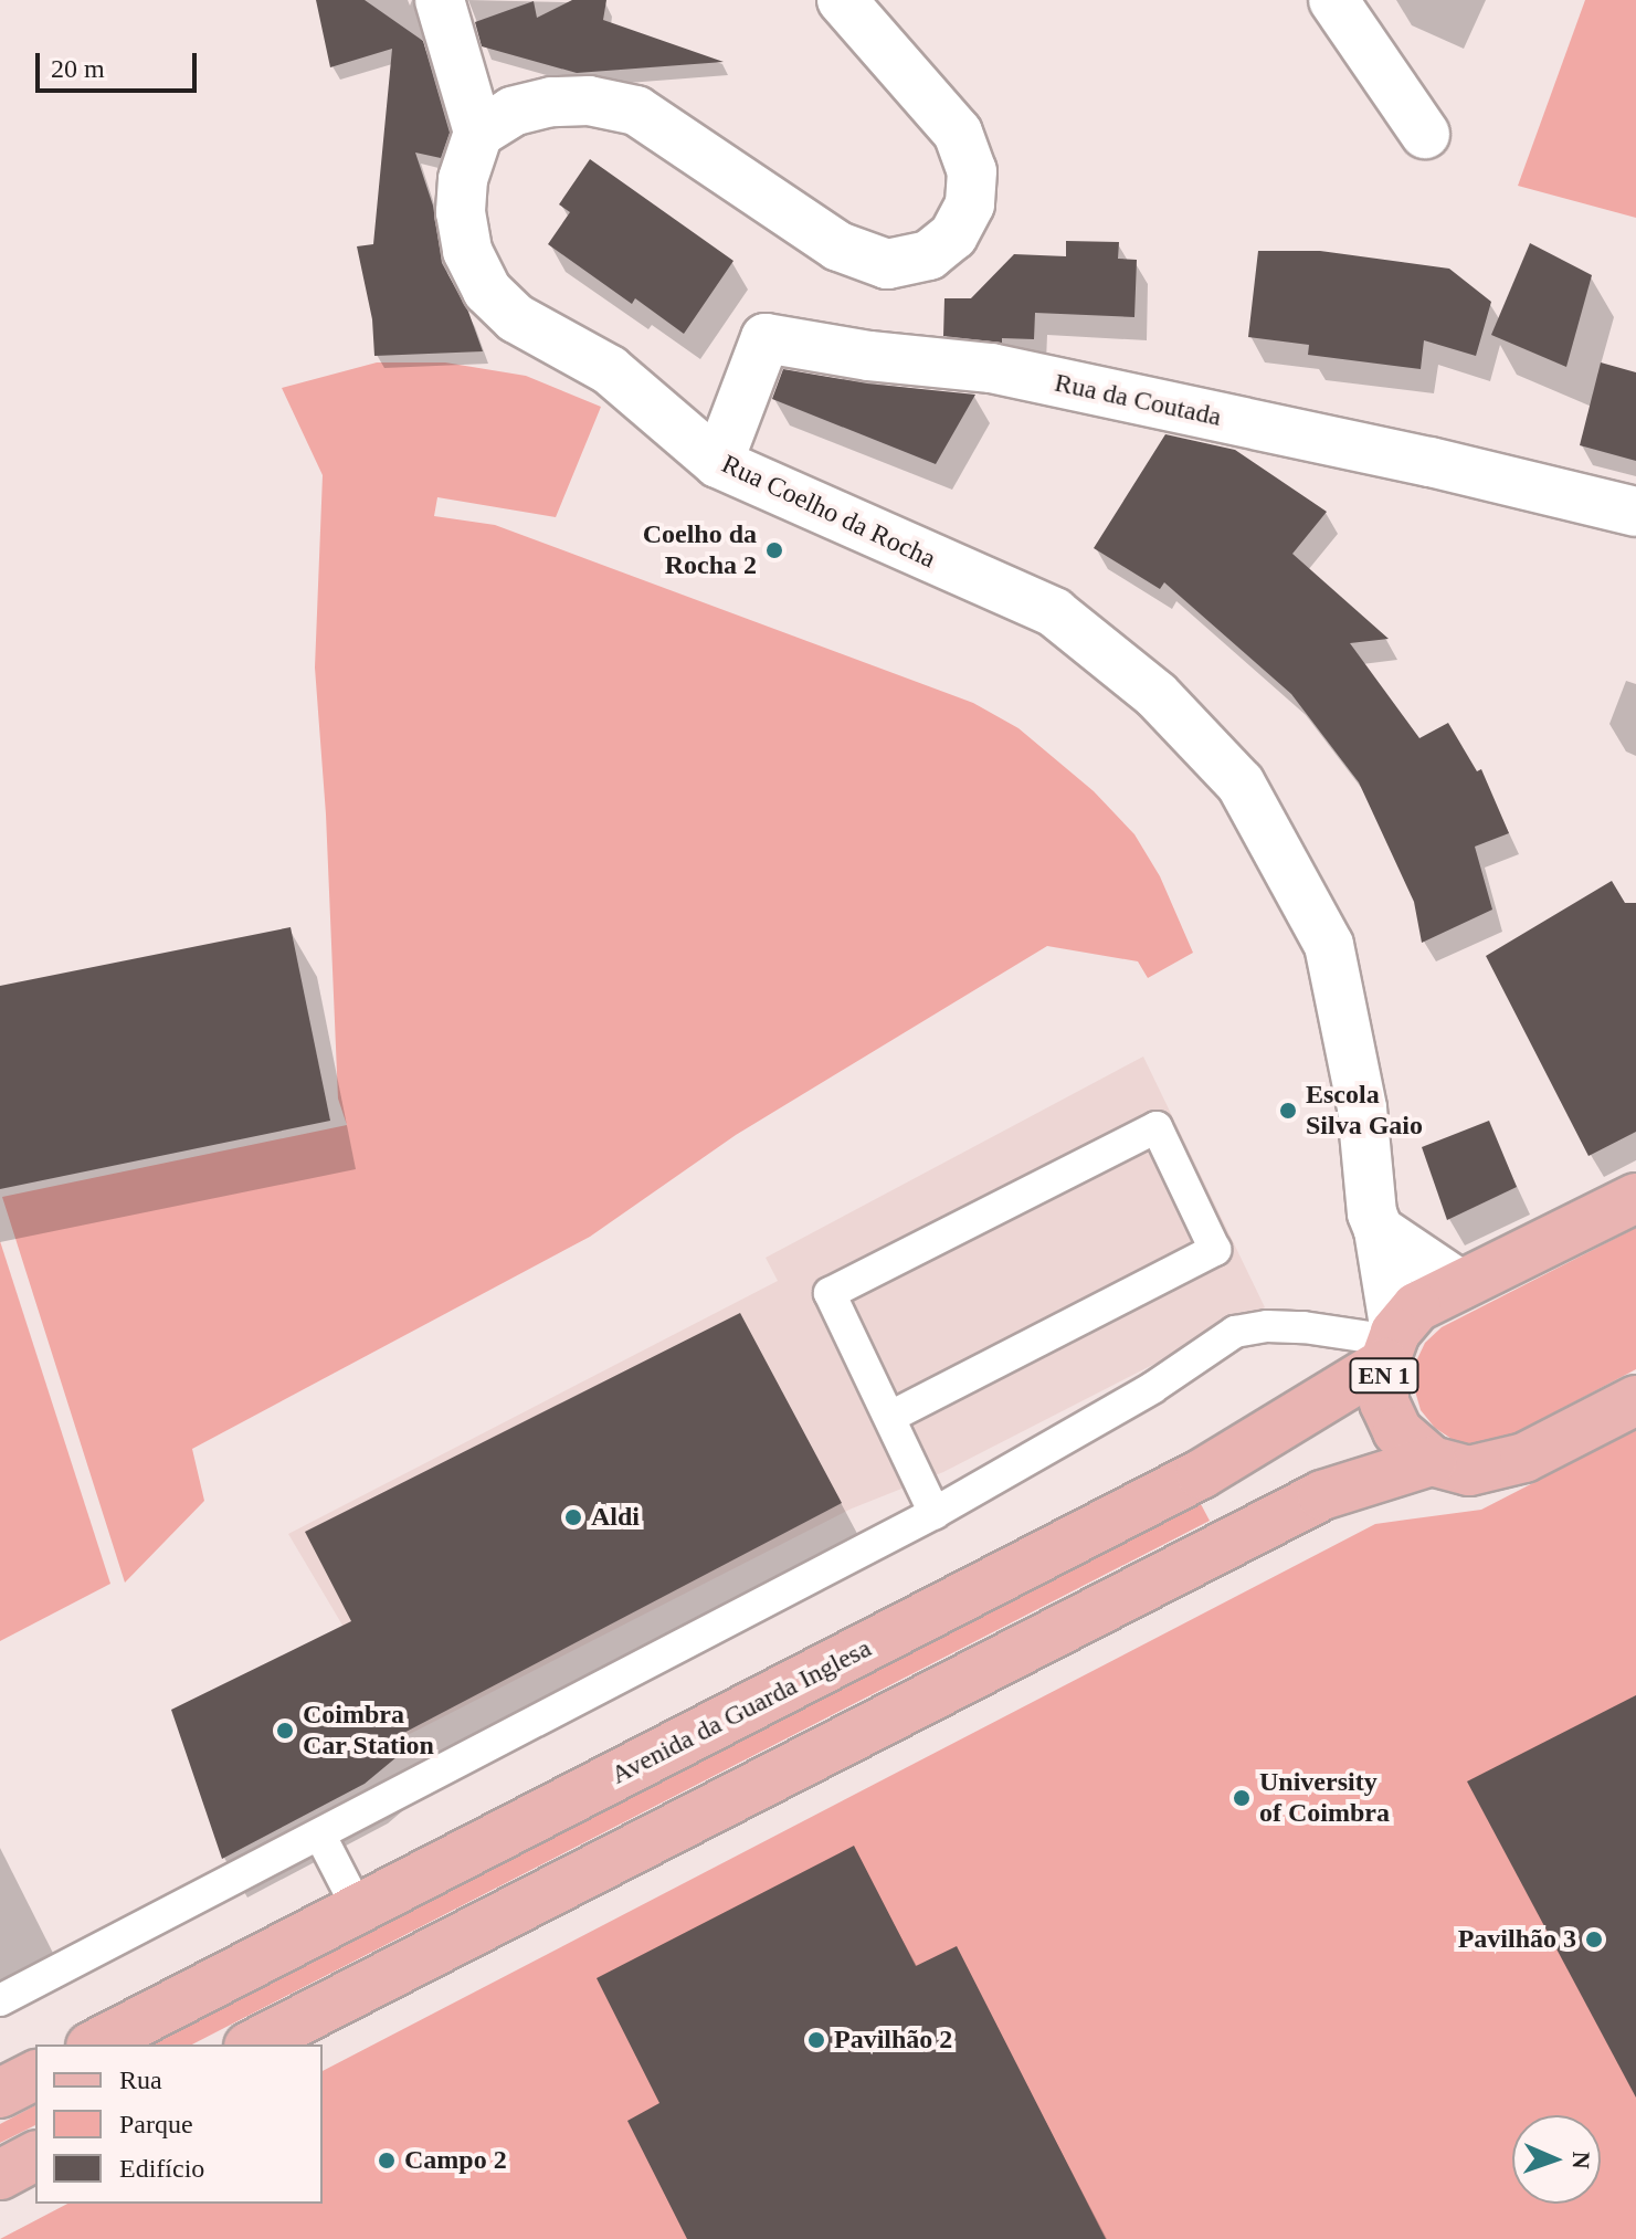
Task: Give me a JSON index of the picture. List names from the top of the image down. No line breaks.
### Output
{"streets":{"main road":["EN 1","Avenida da Guarda Inglesa"],"street":["Rua da Coutada","Rua Coelho da Rocha"]},"crossings":[["Rua da Coutada","Rua Coelho da Rocha"],["Rua Coelho da Rocha","EN 1"],["Rua Coelho da Rocha","Avenida da Guarda Inglesa"],["EN 1","Avenida da Guarda Inglesa"]],"places":["Coelho da Rocha 2","Escola Silva Gaio","Aldi","Coimbra Car Station","University of Coimbra","Pavilhão 3","Pavilhão 2","Campo 2"],"legend":["Rua","Parque","Edifício"],"scale_bar":"20 m","north":"right"}
